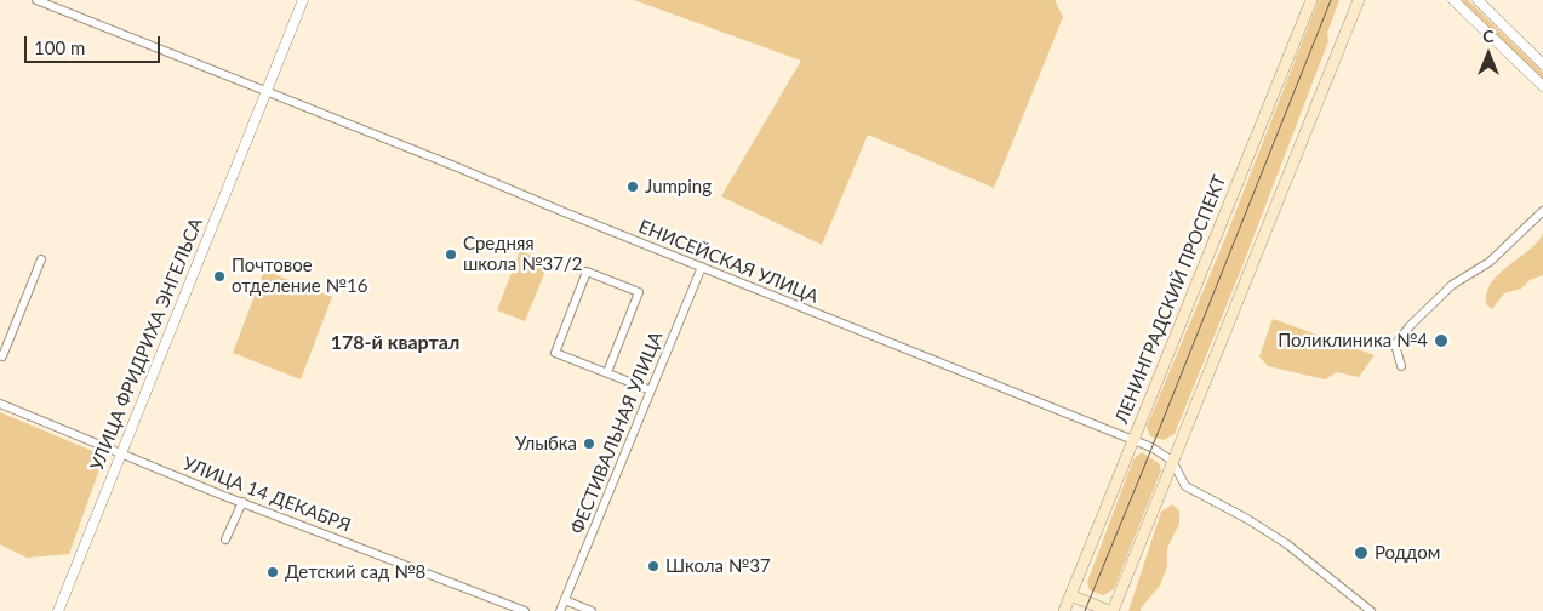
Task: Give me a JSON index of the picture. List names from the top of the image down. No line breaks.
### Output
{"streets":{"main road":["ЛЕНИНГРАДСКИЙ ПРОСПЕКТ"],"street":["ЕНИСЕЙСКАЯ УЛИЦА","УЛИЦА ФРИДРИХА ЭНГЕЛЬСА","ФЕСТИВАЛЬНАЯ УЛИЦА","УЛИЦА 14 ДЕКАБРЯ"]},"crossings":[["ЕНИСЕЙСКАЯ УЛИЦА","ЛЕНИНГРАДСКИЙ ПРОСПЕКТ"],["ЕНИСЕЙСКАЯ УЛИЦА","УЛИЦА ФРИДРИХА ЭНГЕЛЬСА"],["ЕНИСЕЙСКАЯ УЛИЦА","ФЕСТИВАЛЬНАЯ УЛИЦА"],["УЛИЦА ФРИДРИХА ЭНГЕЛЬСА","УЛИЦА 14 ДЕКАБРЯ"]],"districts":["178-й квартал"],"places":["Jumping","Средняя школа №37/2","Почтовое отделение №16","Поликлиника №4","Улыбка","Роддом","Школа №37","Детский сад №8"],"scale_bar":"100 m","north":"top"}
